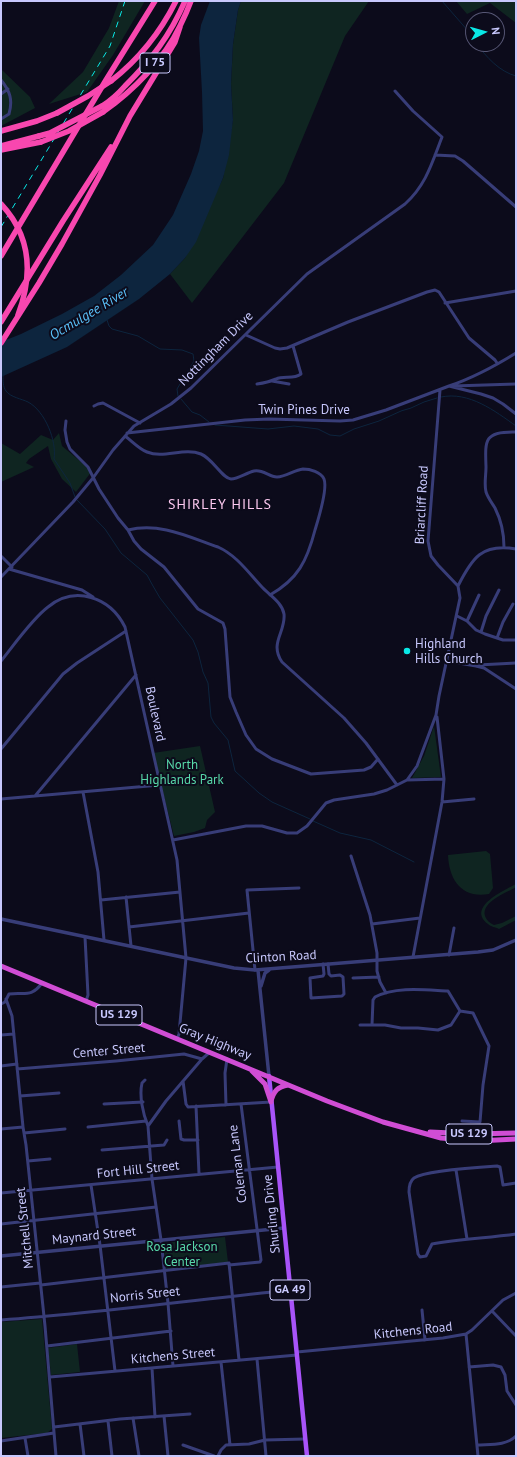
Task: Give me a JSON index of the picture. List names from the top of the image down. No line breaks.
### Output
{"streets":{"highway":["I 75","US 129","Gray Highway","GA 49"],"main road":["Shurling Drive"],"street":["Nottingham Drive","Twin Pines Drive","Briarcliff Road","Boulevard","Clinton Road","Center Street","Coleman Lane","Fort Hill Street","Mitchell Street","Maynard Street","Norris Street","Kitchens Road","Kitchens Street"]},"crossings":[["Nottingham Drive","Twin Pines Drive"],["Twin Pines Drive","Briarcliff Road"],["Boulevard","Clinton Road"],["Boulevard","Gray Highway"],["Clinton Road","Shurling Drive"],["Gray Highway","Shurling Drive"],["Gray Highway","GA 49"],["Center Street","Mitchell Street"],["Coleman Lane","Fort Hill Street"],["Coleman Lane","Maynard Street"],["Fort Hill Street","Shurling Drive"],["Fort Hill Street","Mitchell Street"],["Shurling Drive","Maynard Street"],["Shurling Drive","GA 49"],["Shurling Drive","Norris Street"],["Shurling Drive","Kitchens Road"],["Shurling Drive","Kitchens Street"],["Mitchell Street","Maynard Street"],["Mitchell Street","Norris Street"],["Mitchell Street","Kitchens Street"],["Kitchens Road","Kitchens Street"]],"districts":["SHIRLEY HILLS"],"water":["Ocmulgee River"],"parks":["North Highlands Park","Rosa Jackson Center"],"places":["Highland Hills Church"],"north":"right"}
